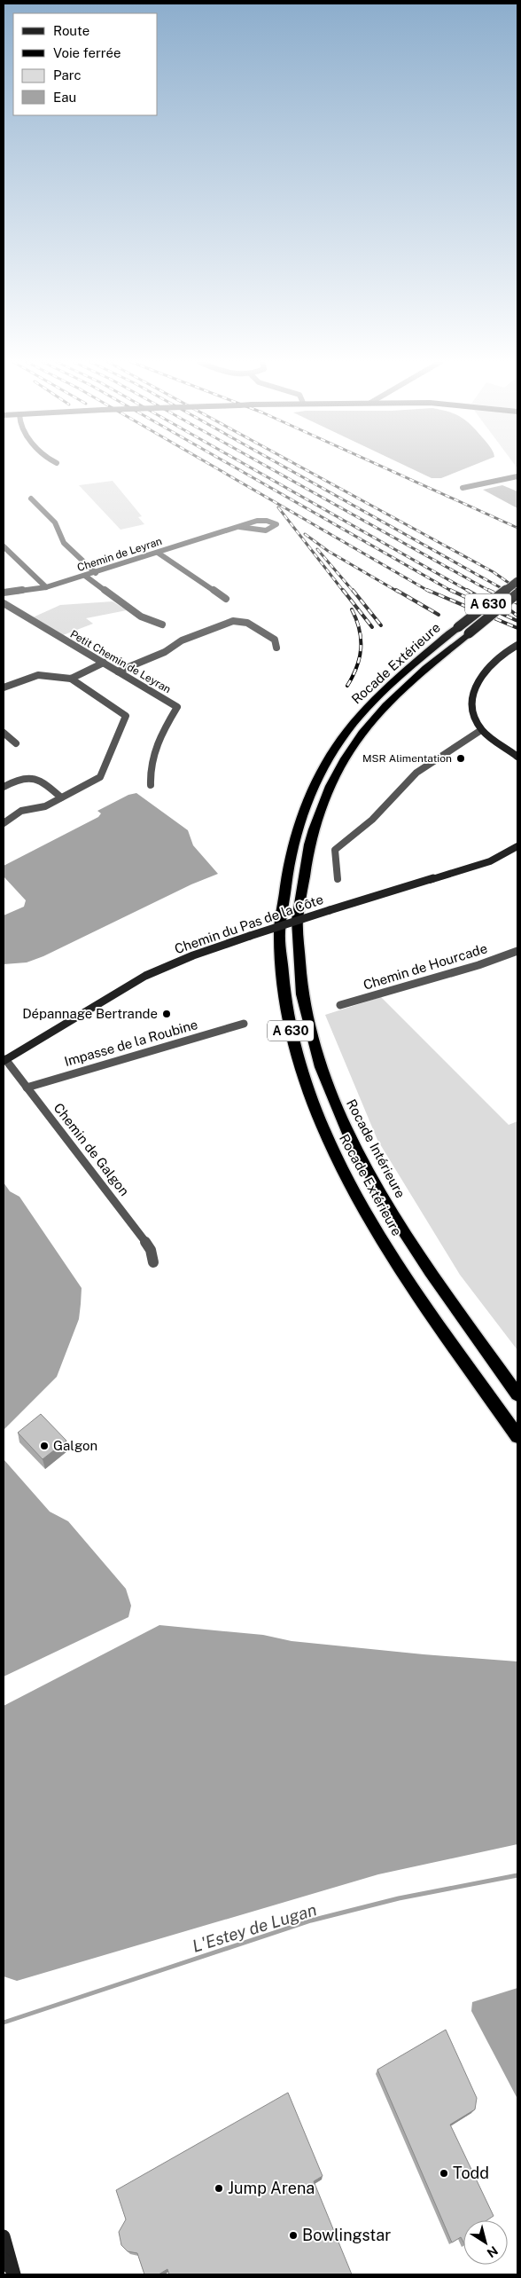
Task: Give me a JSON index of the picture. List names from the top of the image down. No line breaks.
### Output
{"streets":{"highway":["A 630","Rocade Extérieure","Rocade Intérieure"],"street":["Chemin de Leyran","Petit Chemin de Leyran","Chemin du Pas de la Côte","Chemin de Hourcade","Impasse de la Roubine","Chemin de Galgon"]},"crossings":[["Rocade Extérieure","Rocade Intérieure"],["Chemin du Pas de la Côte","Chemin de Galgon"],["Impasse de la Roubine","Chemin de Galgon"]],"water":["L'Estey de Lugan"],"places":["MSR Alimentation","Dépannage Bertrande","Galgon","Todd","Jump Arena","Bowlingstar"],"legend":["Route","Voie ferrée","Parc","Eau"],"north":"bottom right"}
